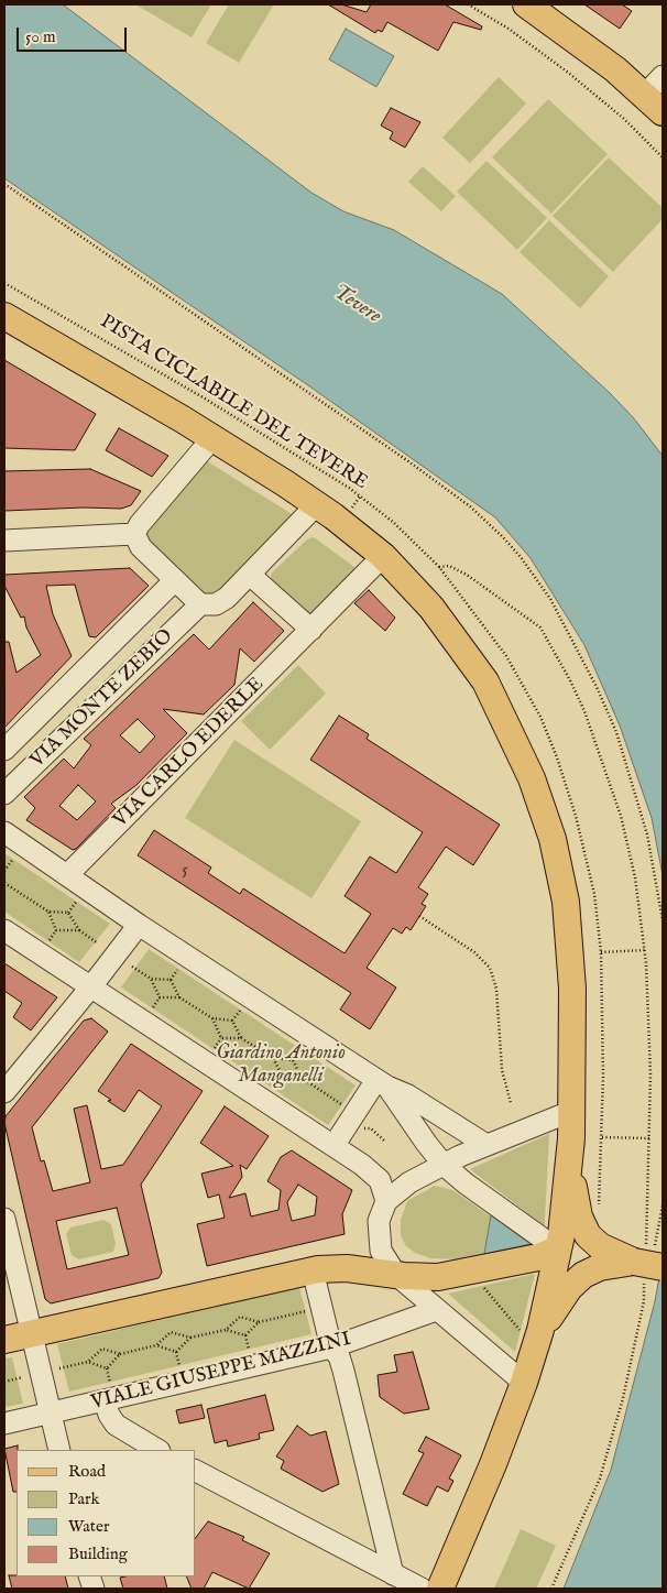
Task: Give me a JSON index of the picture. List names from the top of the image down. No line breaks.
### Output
{"streets":{"street":["VIA MONTE ZEBIO","VIA CARLO EDERLE","VIALE GIUSEPPE MAZZINI"],"path":["PISTA CICLABILE DEL TEVERE"]},"water":["Tevere"],"parks":["Giardino Antonio Manganelli"],"house_numbers":["5"],"legend":["Road","Park","Water","Building"],"scale_bar":"50 m"}
